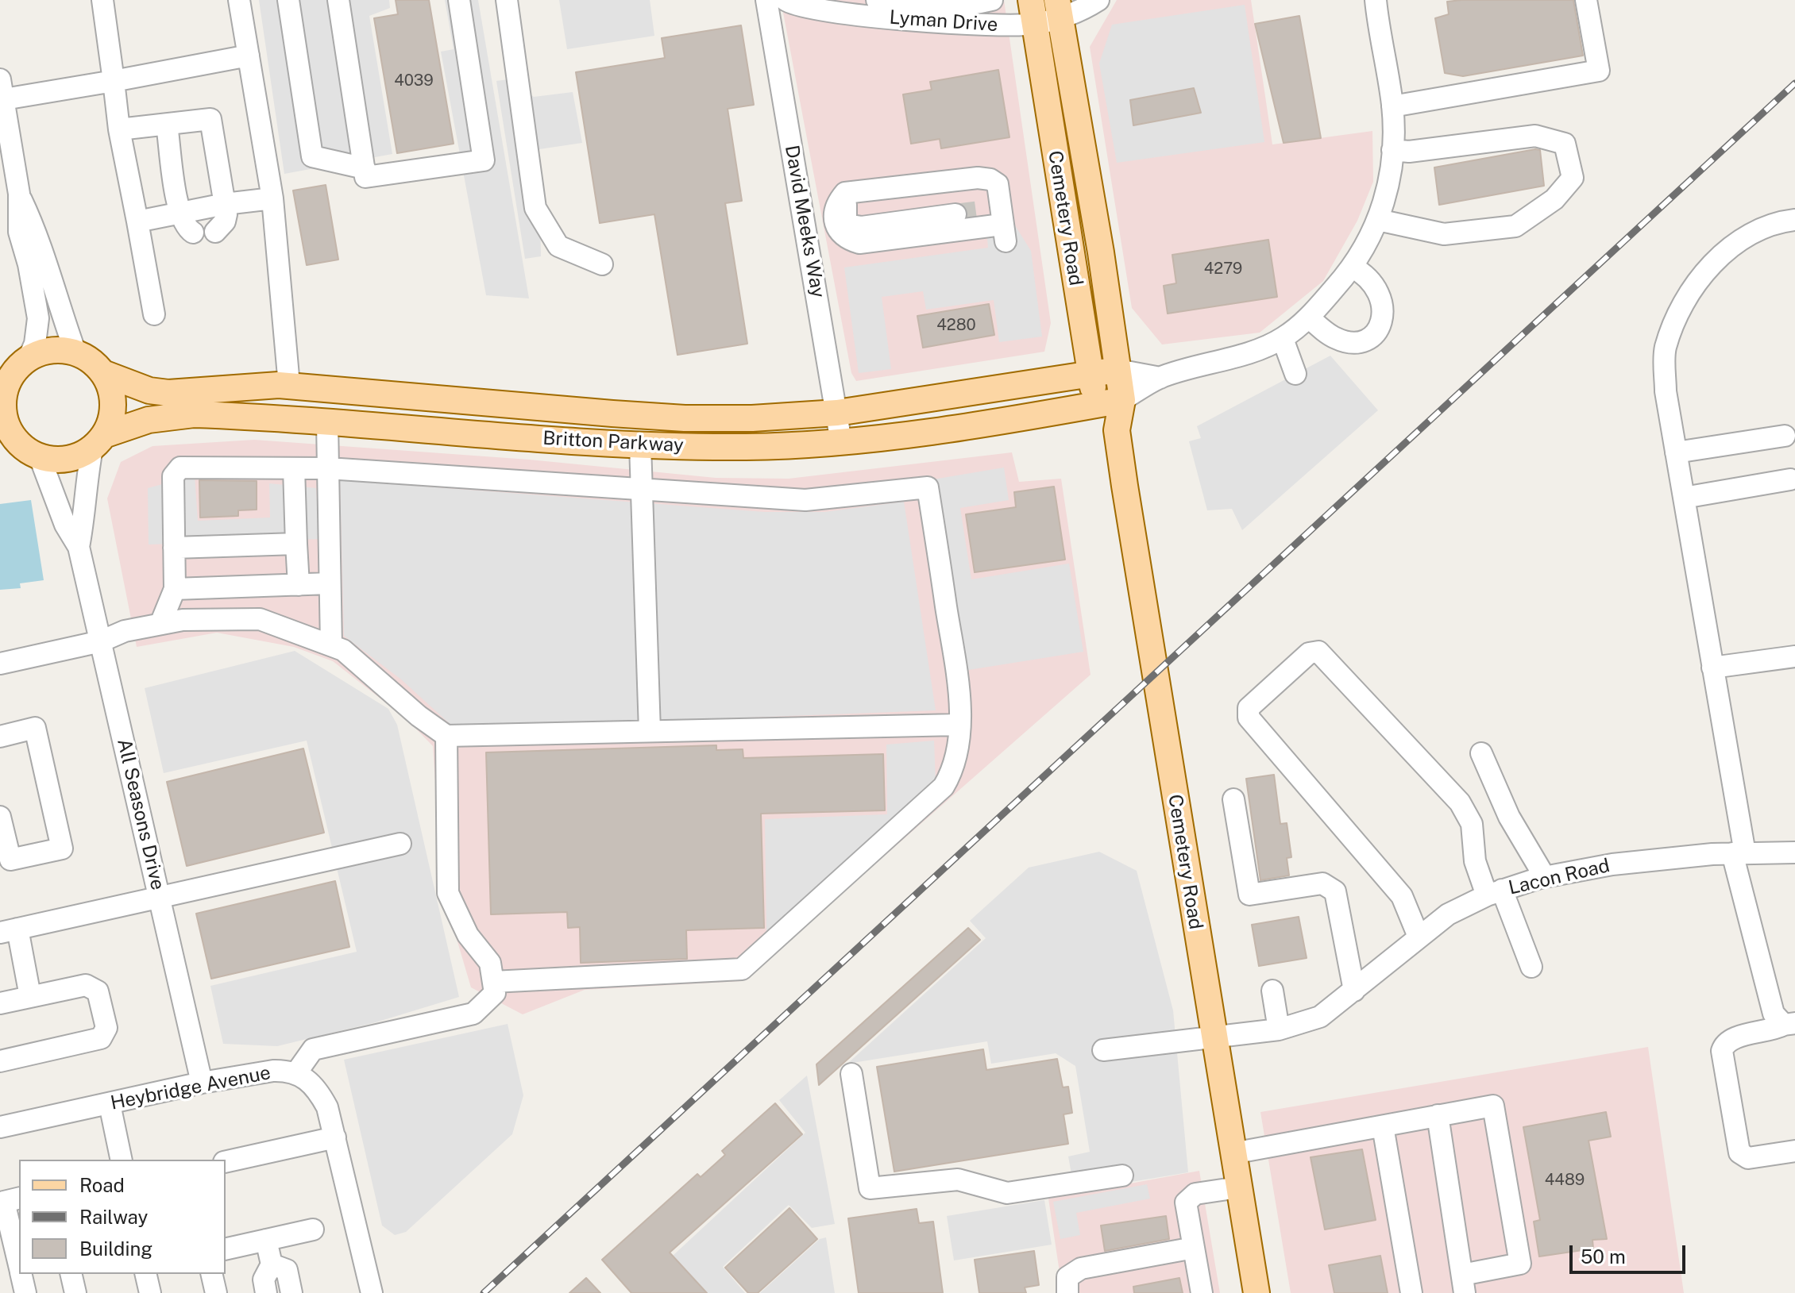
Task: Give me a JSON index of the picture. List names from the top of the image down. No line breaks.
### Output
{"streets":{"main road":["Cemetery Road","Britton Parkway"],"street":["Lyman Drive","David Meeks Way","All Seasons Drive","Lacon Road","Heybridge Avenue"]},"crossings":[["Lyman Drive","Cemetery Road"],["Cemetery Road","Britton Parkway"],["Cemetery Road","Lacon Road"],["David Meeks Way","Britton Parkway"],["Britton Parkway","All Seasons Drive"],["All Seasons Drive","Heybridge Avenue"]],"house_numbers":["4039","4279","4280","4489"],"legend":["Road","Railway","Building"],"scale_bar":"50 m"}
